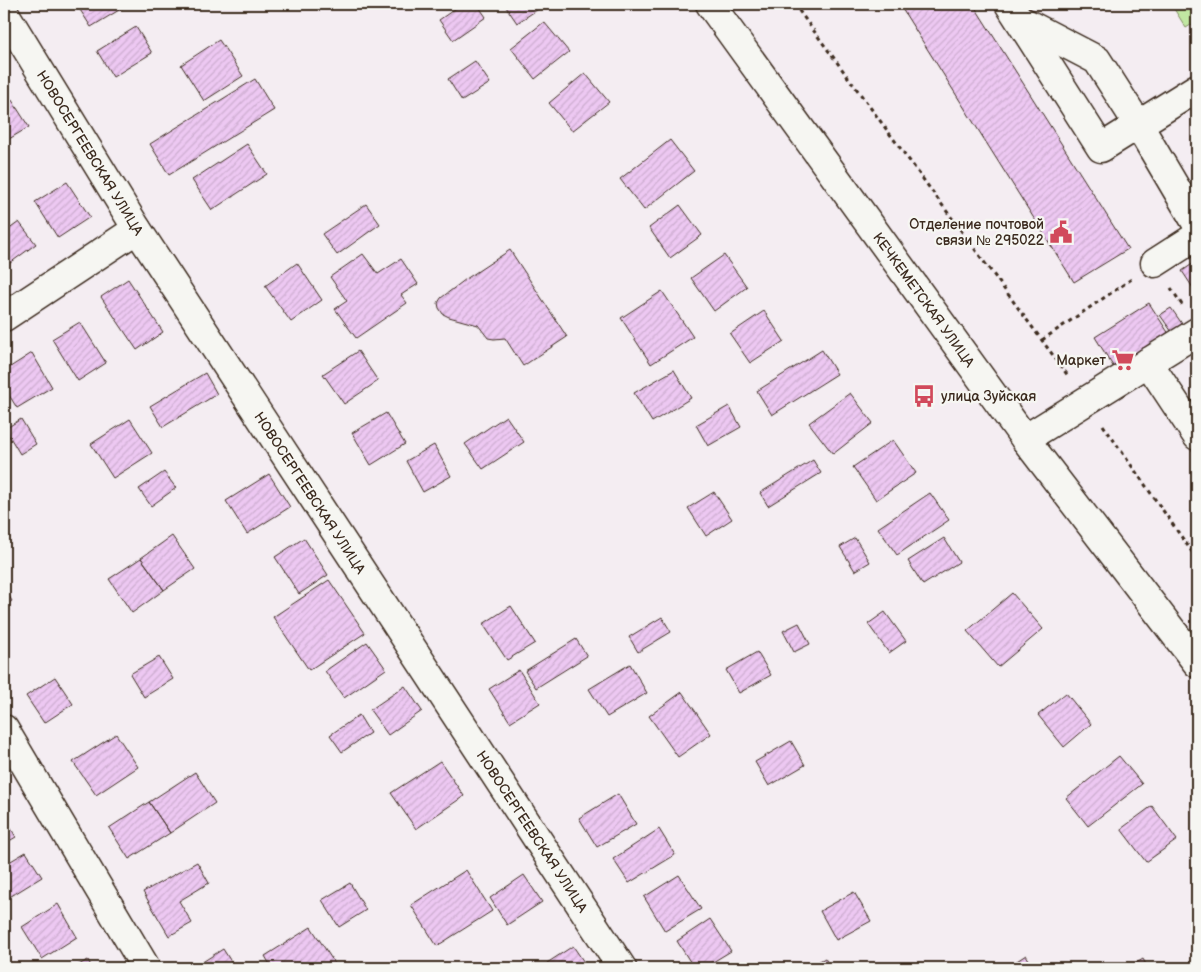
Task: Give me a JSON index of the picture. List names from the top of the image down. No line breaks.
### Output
{"streets":{"street":["НОВОСЕРГЕЕВСКАЯ УЛИЦА","КЕЧКЕМЕТСКАЯ УЛИЦА"]},"places":{"public building":["Отделение почтовой связи № 295022"],"supermarket":["Маркет"],"bus stop":["улица Зуйская"]}}
